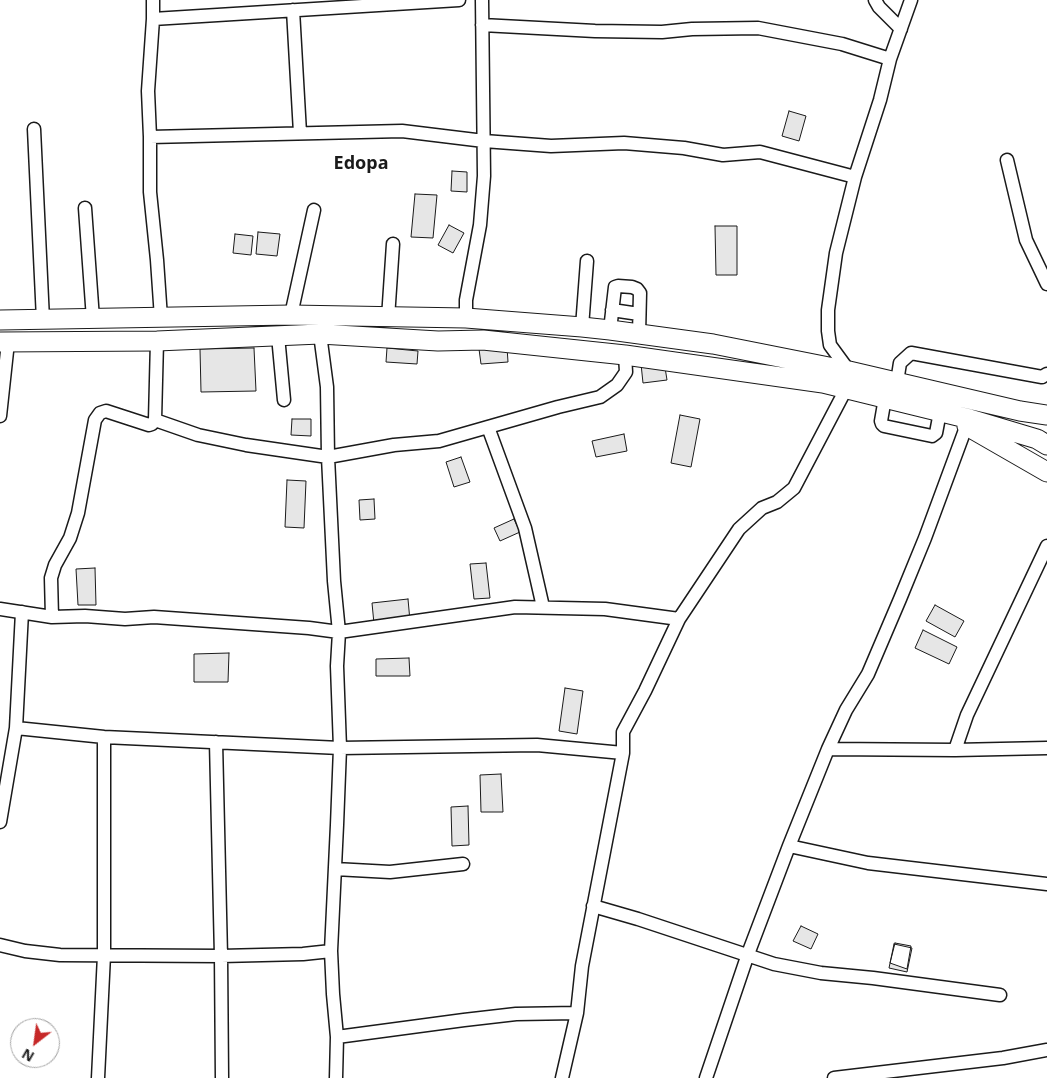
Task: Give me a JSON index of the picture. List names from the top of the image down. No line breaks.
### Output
{"districts":["Edopa"],"north":"bottom left"}
